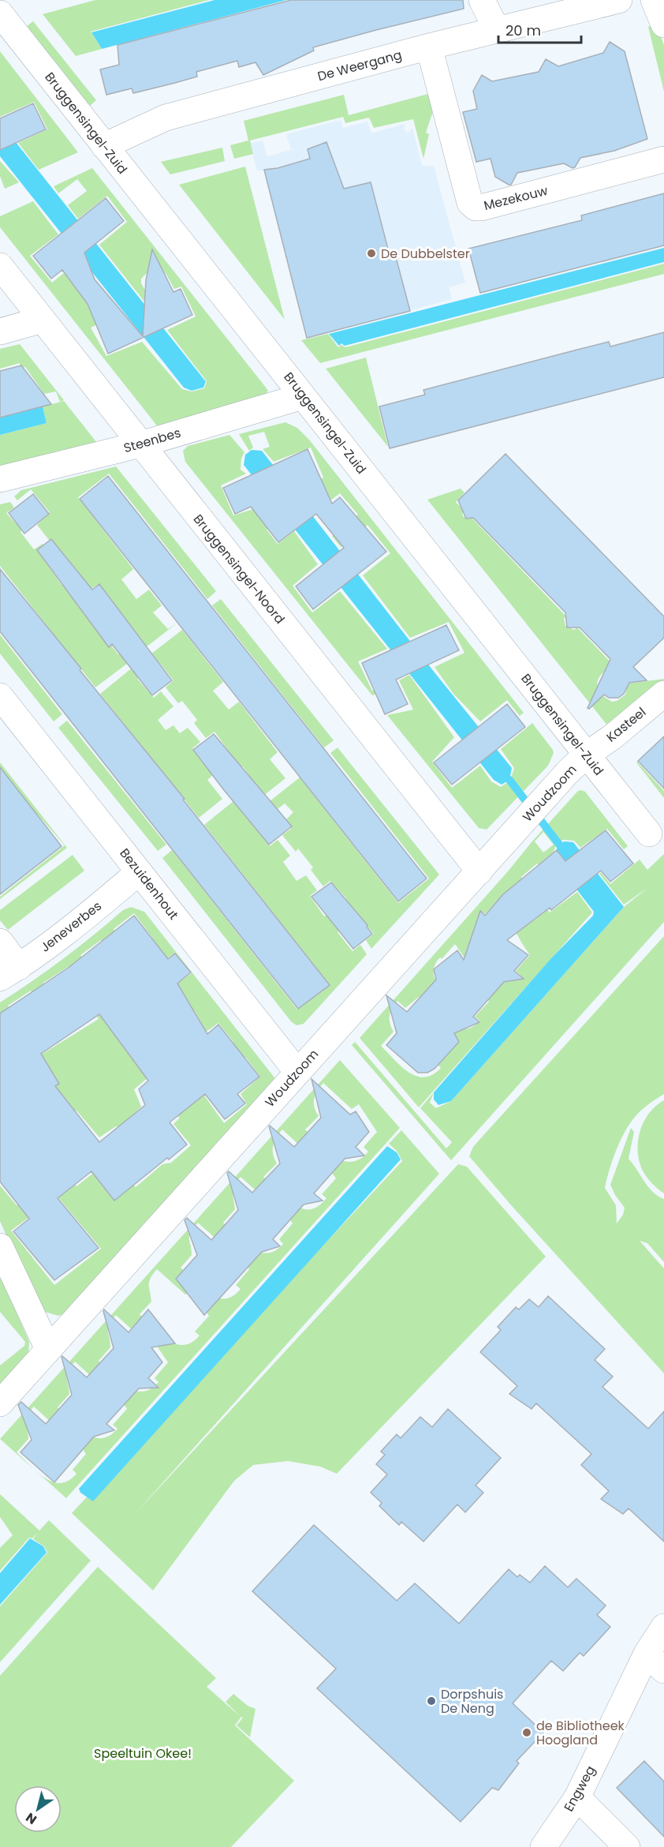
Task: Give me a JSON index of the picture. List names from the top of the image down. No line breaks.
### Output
{"streets":{"street":["De Weergang","Bruggensingel-Zuid","Mezekouw","Steenbes","Bruggensingel-Noord","Kasteel","Woudzoom","Bezuidenhout","Jeneverbes","Engweg"]},"crossings":[["De Weergang","Bruggensingel-Zuid"],["De Weergang","Mezekouw"],["Bruggensingel-Zuid","Steenbes"],["Bruggensingel-Zuid","Kasteel"],["Bruggensingel-Zuid","Woudzoom"],["Steenbes","Bruggensingel-Noord"],["Bruggensingel-Noord","Woudzoom"],["Kasteel","Woudzoom"],["Woudzoom","Bezuidenhout"],["Bezuidenhout","Jeneverbes"]],"parks":["Speeltuin Okee!"],"places":["De Dubbelster","Dorpshuis De Neng","de Bibliotheek Hoogland"],"scale_bar":"20 m","north":"bottom left"}
